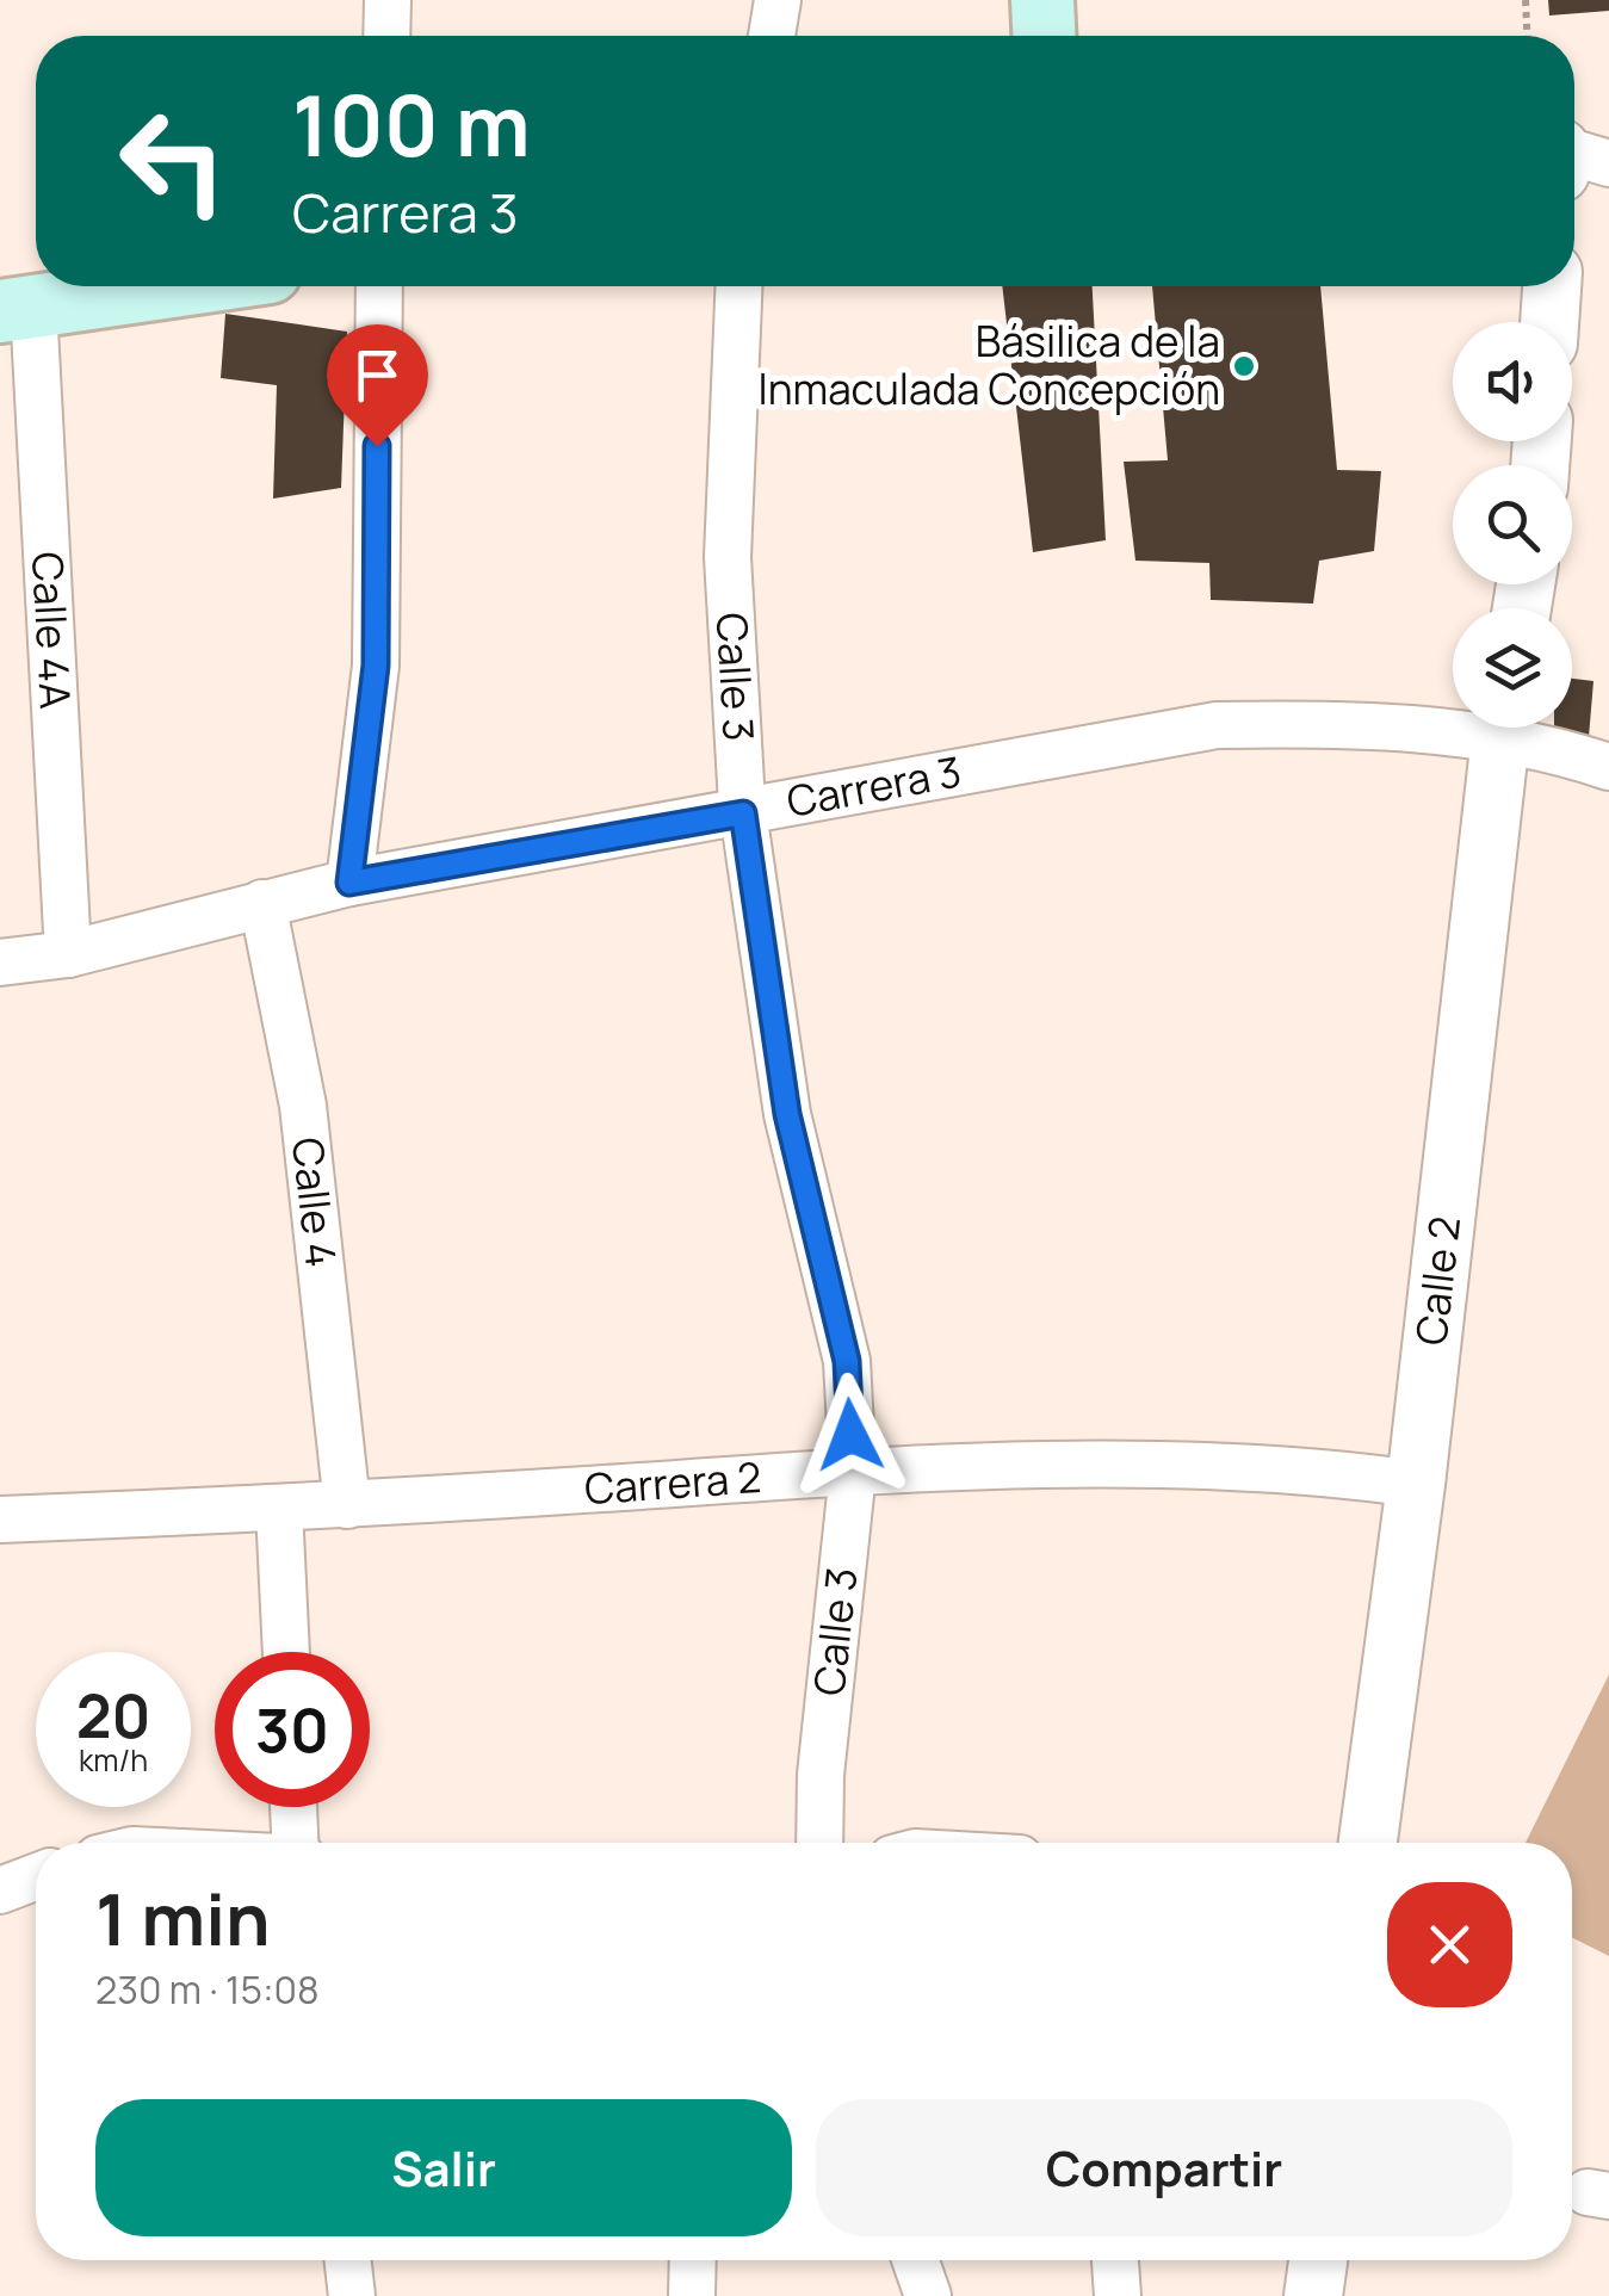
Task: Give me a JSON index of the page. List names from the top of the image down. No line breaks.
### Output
{"streets":{"street":["Calle 4A","Calle 3","Carrera 3","Calle 4","Calle 2","Carrera 2"]},"crossings":[["Calle 4A","Carrera 3"],["Calle 3","Carrera 3"],["Calle 3","Carrera 2"],["Carrera 3","Calle 4"],["Calle 4","Carrera 2"],["Calle 2","Carrera 2"]],"places":["Básilica de la Inmaculada Concepción"],"page":{"turn":["100 m","Carrera 3"],"speed":"20 km/h","limit":"30","heading":["1 min","230 m · 15:08"],"buttons":["Salir","Compartir"]}}
